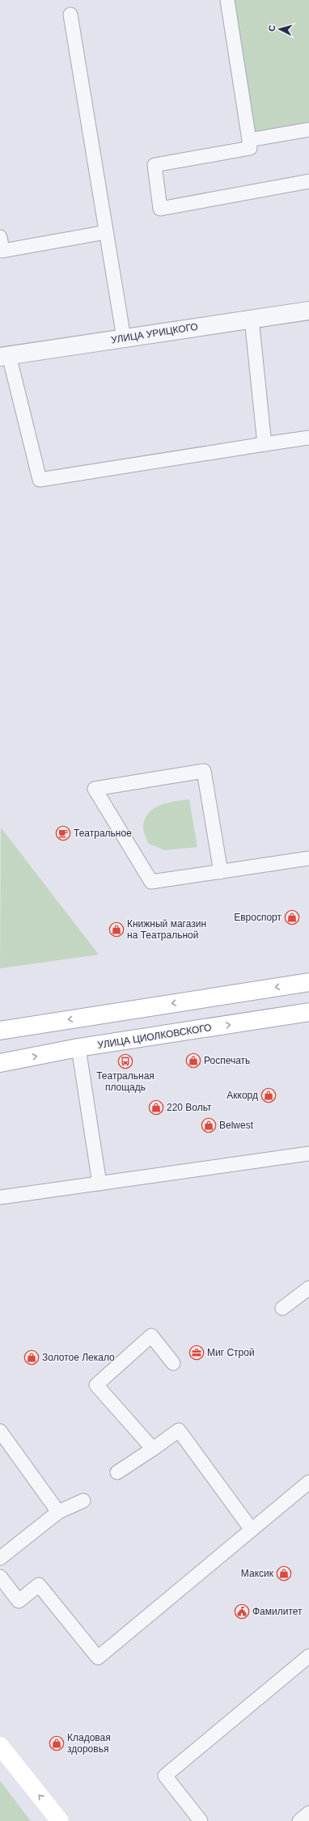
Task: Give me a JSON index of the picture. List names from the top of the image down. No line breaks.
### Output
{"streets":{"main road":["УЛИЦА ЦИОЛКОВСКОГО"],"street":["УЛИЦА УРИЦКОГО"]},"places":{"cafe":["Театральное"],"shop":["Евроспорт","Книжный магазин на Театральной","Роспечать","Аккорд","220 Вольт","Belwest","Золотое Лекало","Максик","Кладовая здоровья"],"bus stop":["Театральная площадь"],"office":["Миг Строй"],"public building":["Фамилитет"]},"north":"left"}
